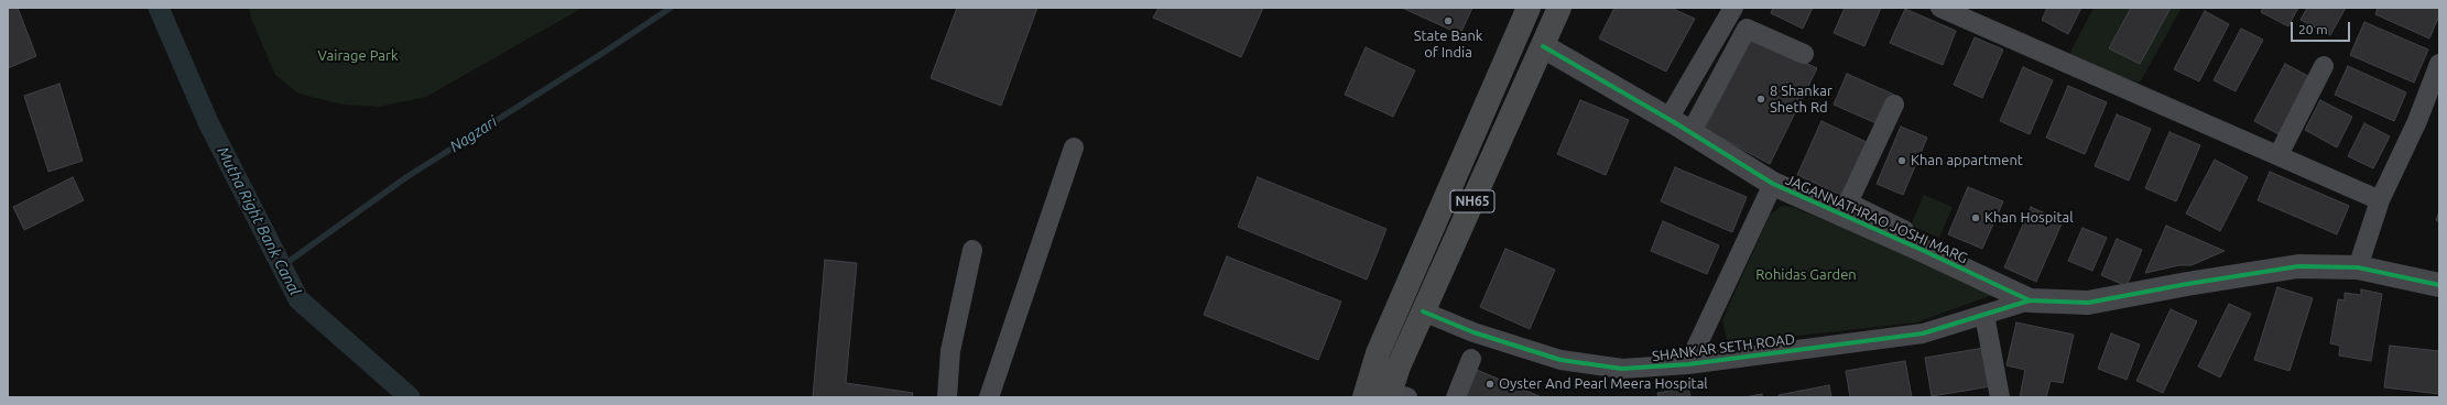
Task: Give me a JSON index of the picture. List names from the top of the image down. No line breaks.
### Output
{"streets":{"highway":["NH65"],"street":["JAGANNATHRAO JOSHI MARG","SHANKAR SETH ROAD"]},"crossings":[["NH65","JAGANNATHRAO JOSHI MARG"],["NH65","SHANKAR SETH ROAD"],["JAGANNATHRAO JOSHI MARG","SHANKAR SETH ROAD"]],"water":["Nagzari","Mutha Right Bank Canal"],"parks":["Vairage Park","Rohidas Garden"],"places":["State Bank of India","8 Shankar Sheth Rd","Khan appartment","Khan Hospital","Oyster And Pearl Meera Hospital"],"scale_bar":"20 m"}
